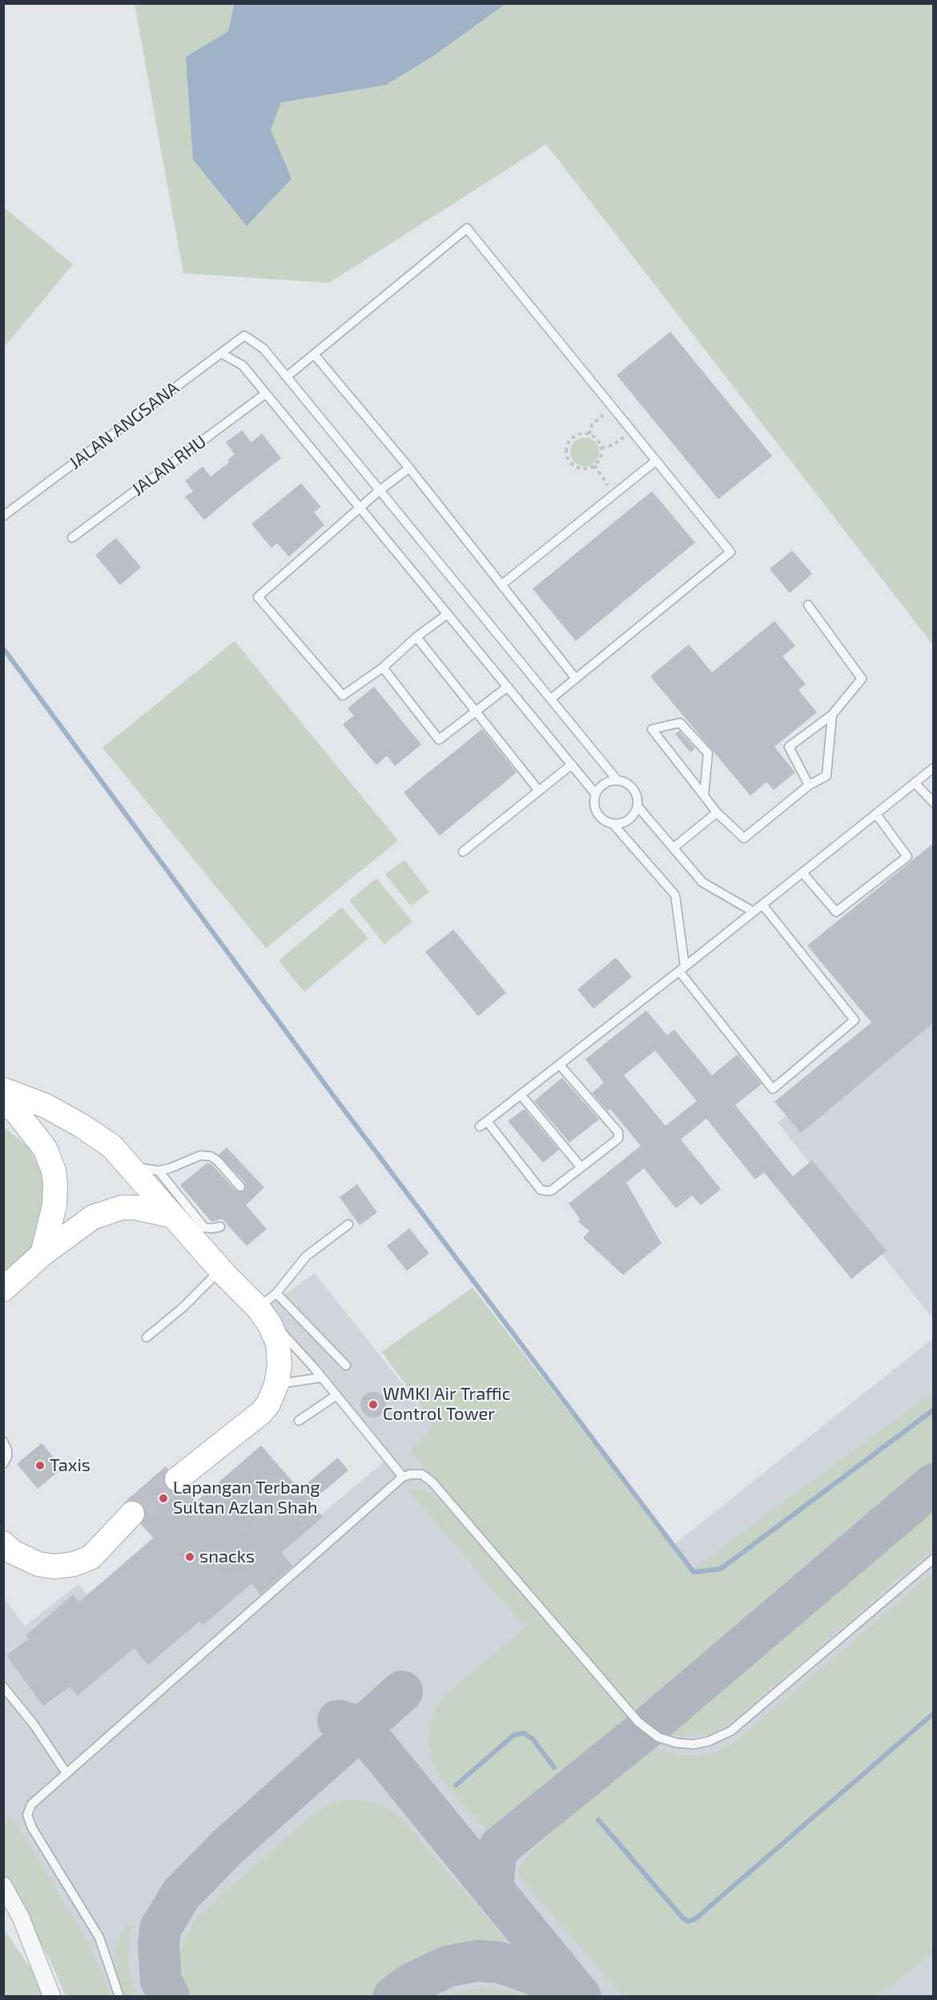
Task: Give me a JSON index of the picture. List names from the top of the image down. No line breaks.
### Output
{"streets":{"lane":["JALAN ANGSANA","JALAN RHU"]},"places":["WMKI Air Traffic Control Tower","Taxis","Lapangan Terbang Sultan Azlan Shah","snacks"]}
